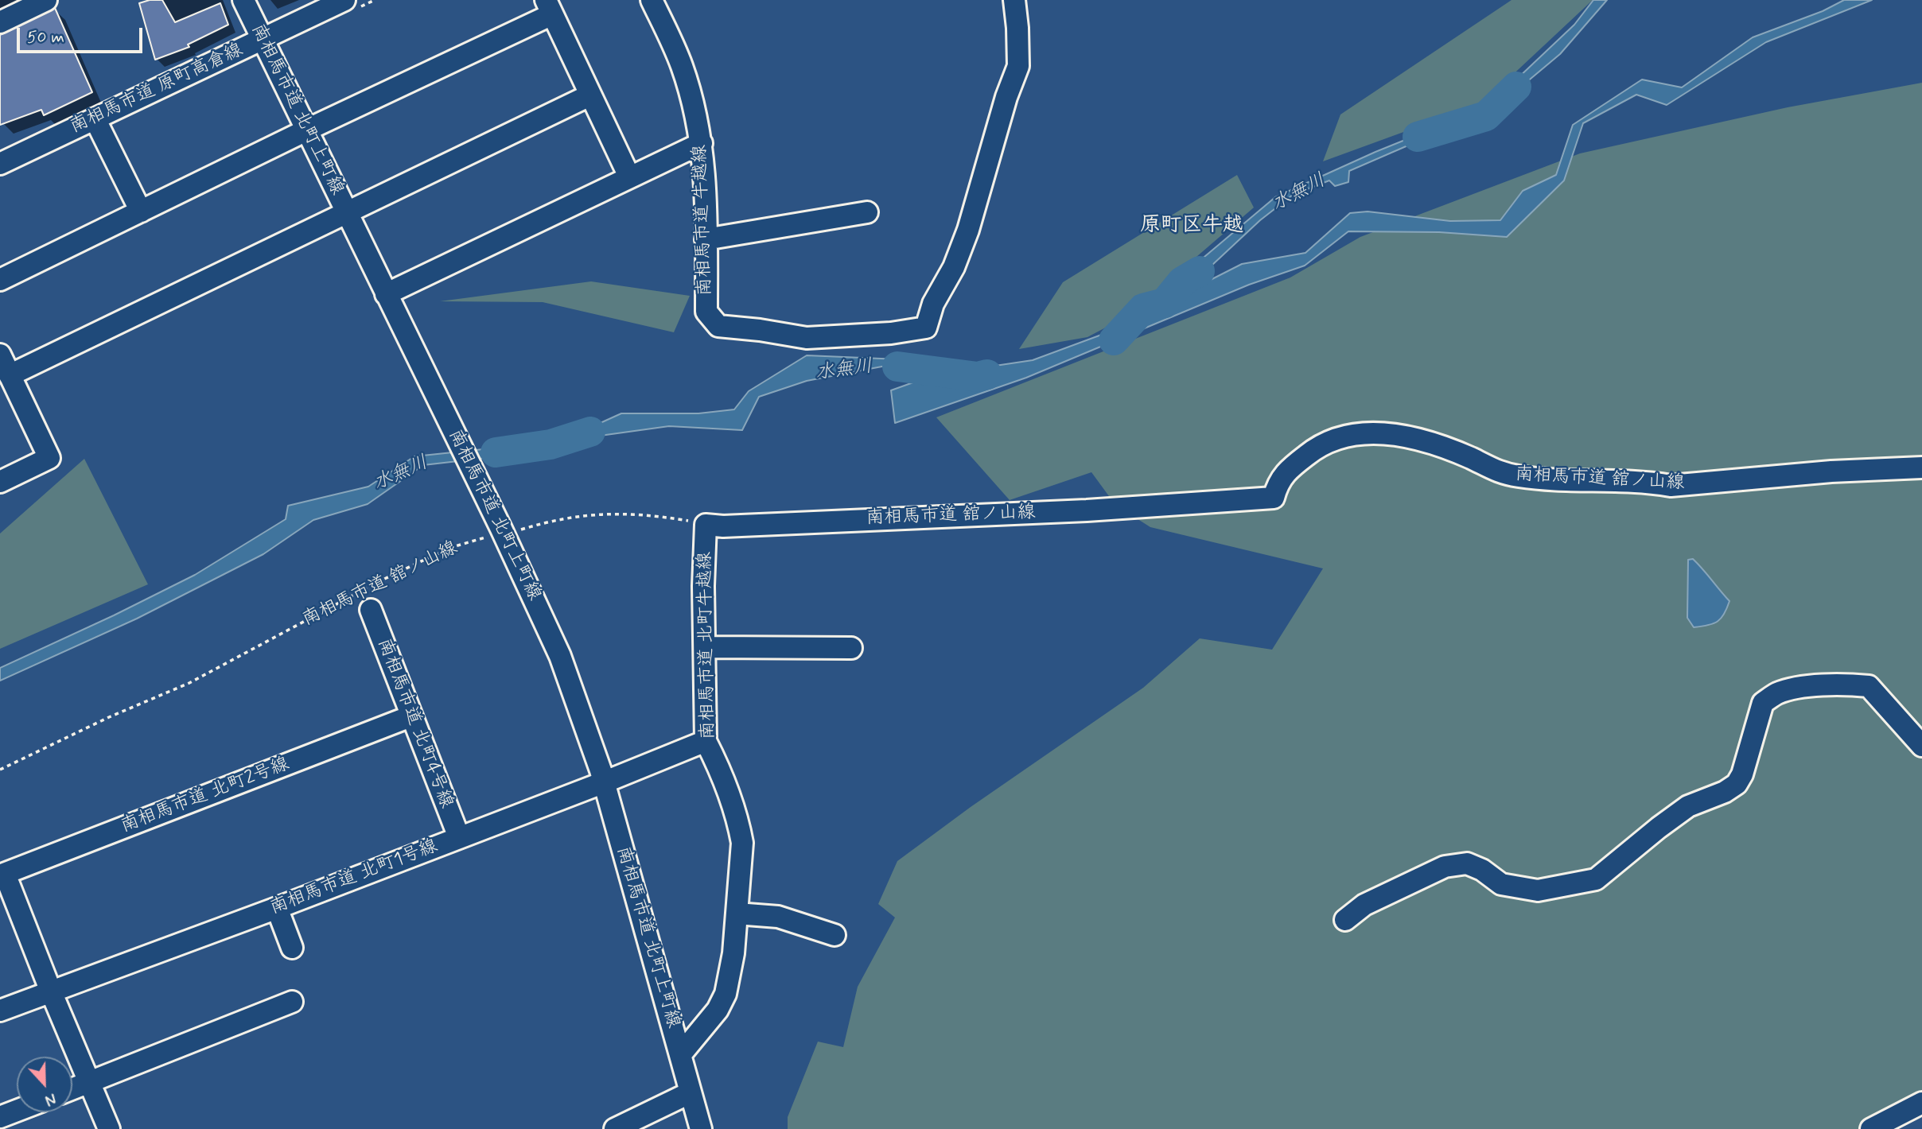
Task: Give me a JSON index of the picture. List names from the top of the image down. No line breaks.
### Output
{"streets":{"street":["南相馬市道 原町高倉線","南相馬市道 北町上町線","南相馬市道 牛越線","南相馬市道 舘ノ山線","南相馬市道 北町牛越線","南相馬市道 北町4号線","南相馬市道 北町2号線","南相馬市道 北町1号線"]},"crossings":[["南相馬市道 原町高倉線","南相馬市道 北町上町線"],["南相馬市道 北町上町線","南相馬市道 舘ノ山線"],["南相馬市道 北町上町線","南相馬市道 北町牛越線"],["南相馬市道 北町上町線","南相馬市道 北町1号線"],["南相馬市道 舘ノ山線","南相馬市道 北町牛越線"],["南相馬市道 北町牛越線","南相馬市道 北町1号線"],["南相馬市道 北町4号線","南相馬市道 北町2号線"],["南相馬市道 北町4号線","南相馬市道 北町1号線"]],"districts":["原町区牛越"],"water":["水無川"],"scale_bar":"50 m","north":"bottom"}
